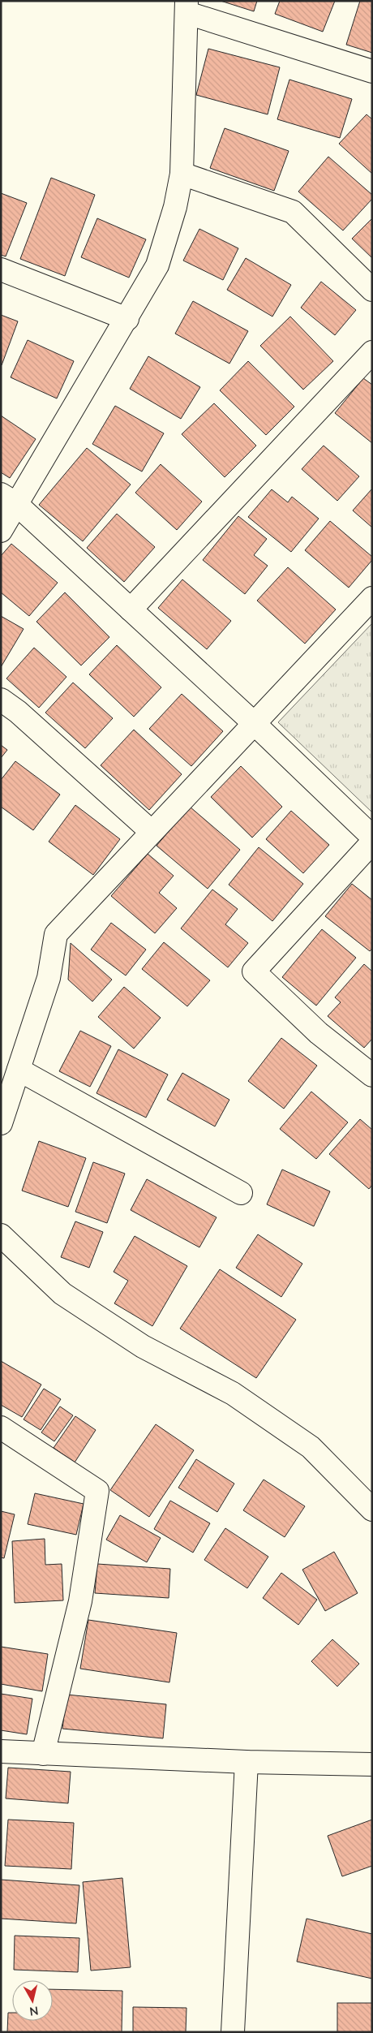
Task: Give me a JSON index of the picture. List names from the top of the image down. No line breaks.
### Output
{"north":"bottom"}
